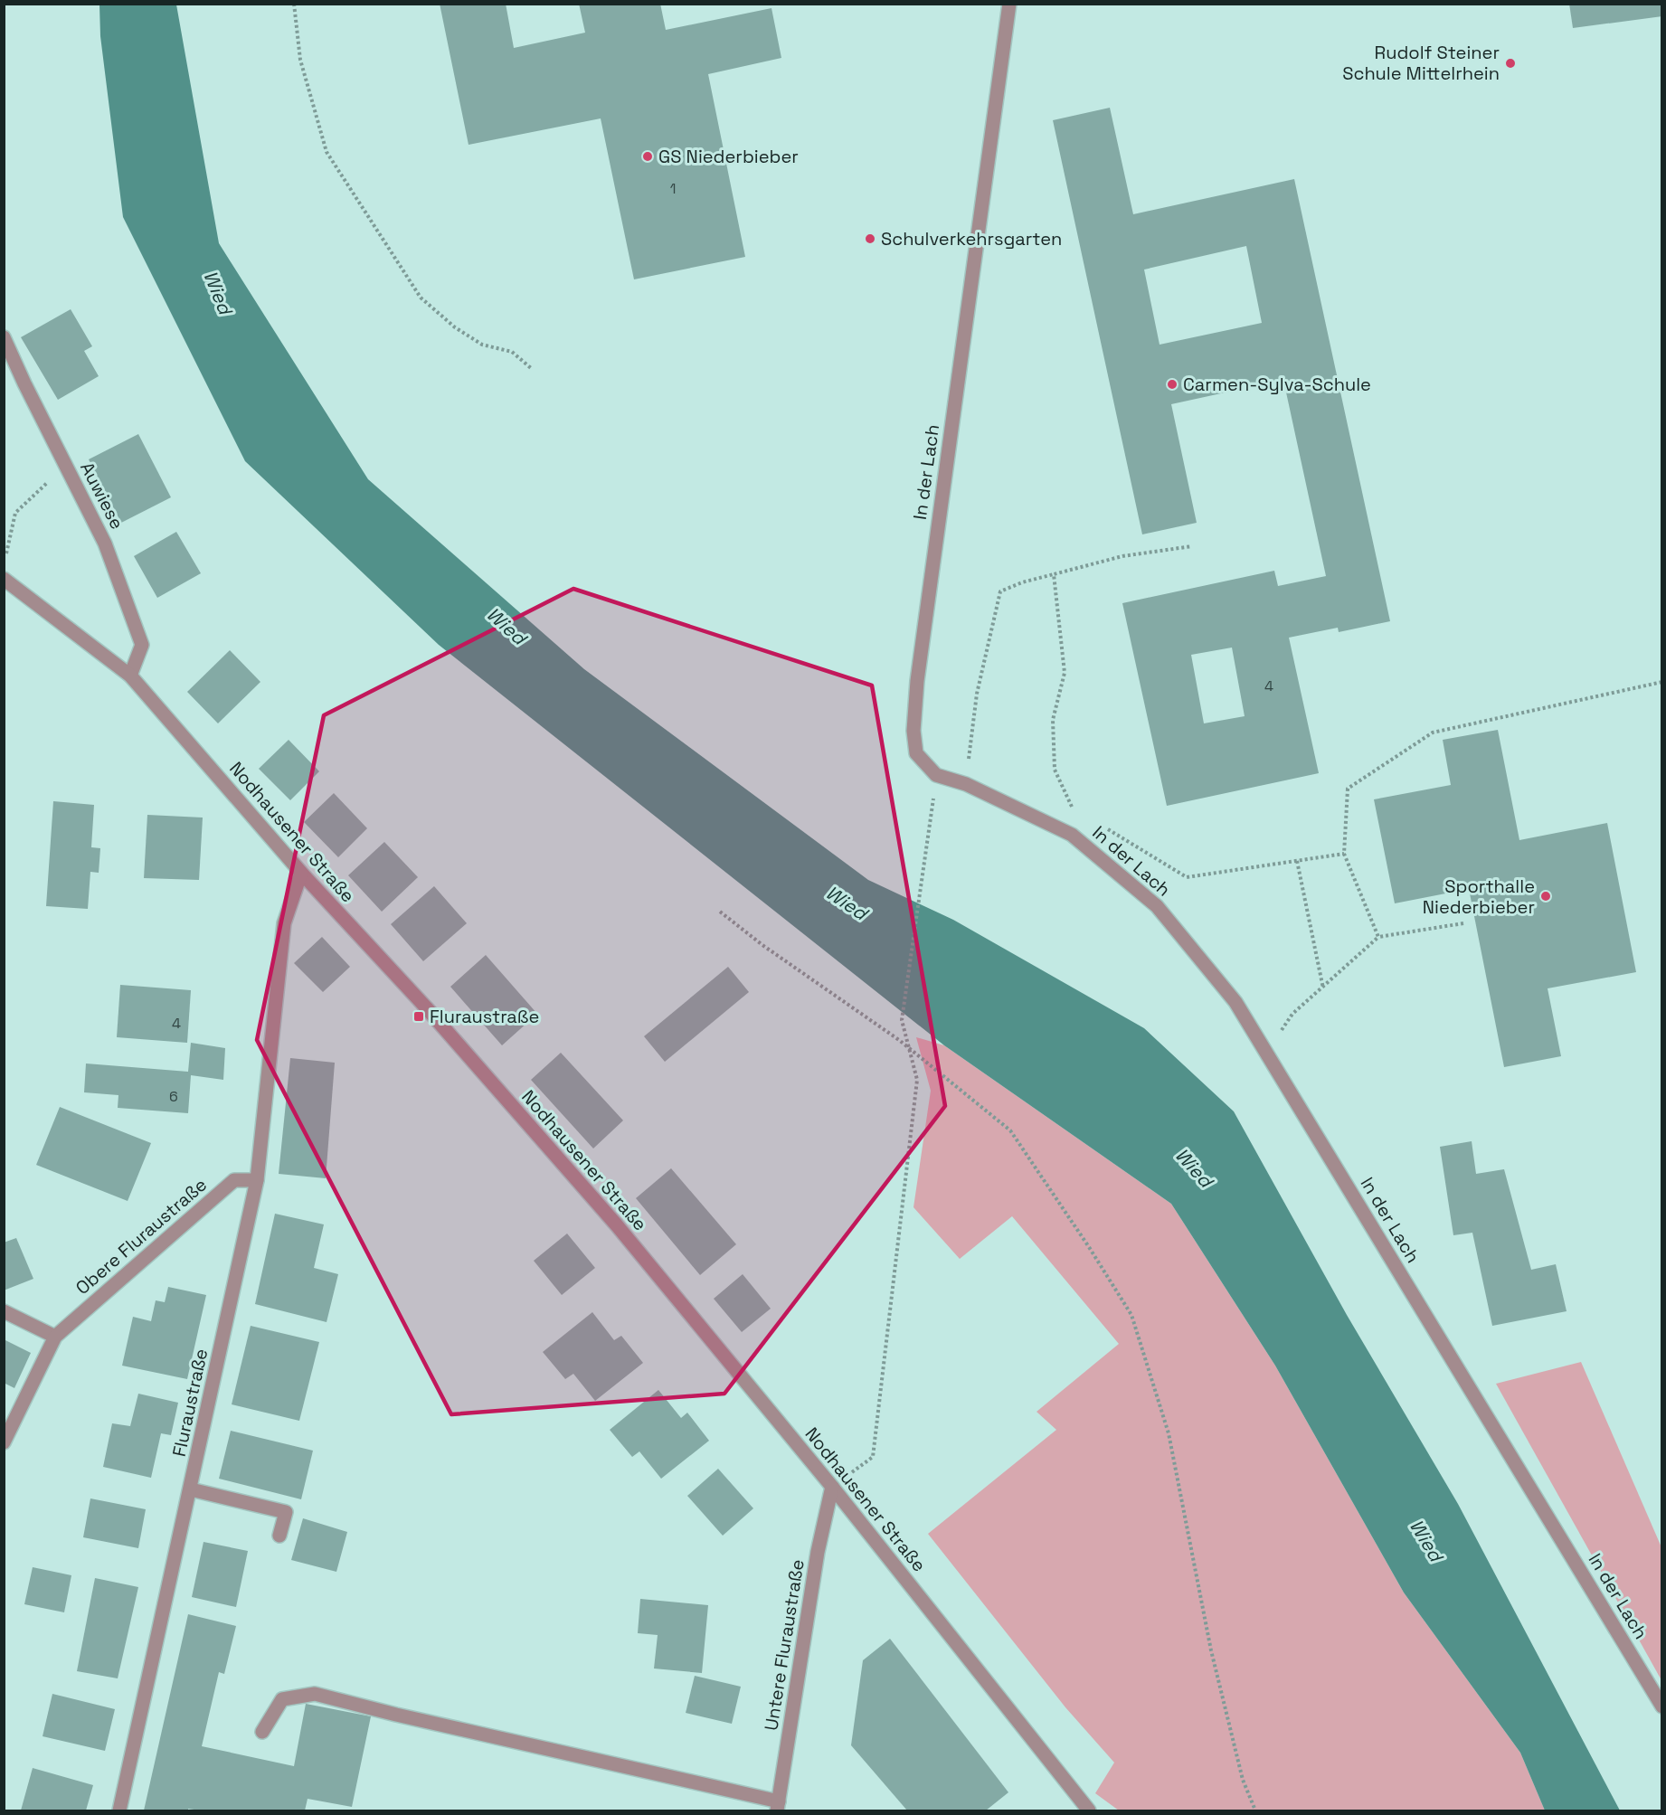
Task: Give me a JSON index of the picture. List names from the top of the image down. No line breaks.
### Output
{"streets":{"street":["In der Lach","Auwiese","Nodhausener Straße","Obere Fluraustraße","Fluraustraße","Untere Fluraustraße"]},"crossings":[["Auwiese","Nodhausener Straße"],["Nodhausener Straße","Fluraustraße"],["Nodhausener Straße","Untere Fluraustraße"],["Obere Fluraustraße","Fluraustraße"]],"water":["Wied"],"places":{"other":["Rudolf Steiner Schule Mittelrhein","GS Niederbieber","Schulverkehrsgarten","Carmen-Sylva-Schule","Sporthalle Niederbieber"],"transit":["Fluraustraße"]},"house_numbers":["1","4","4","6"]}
